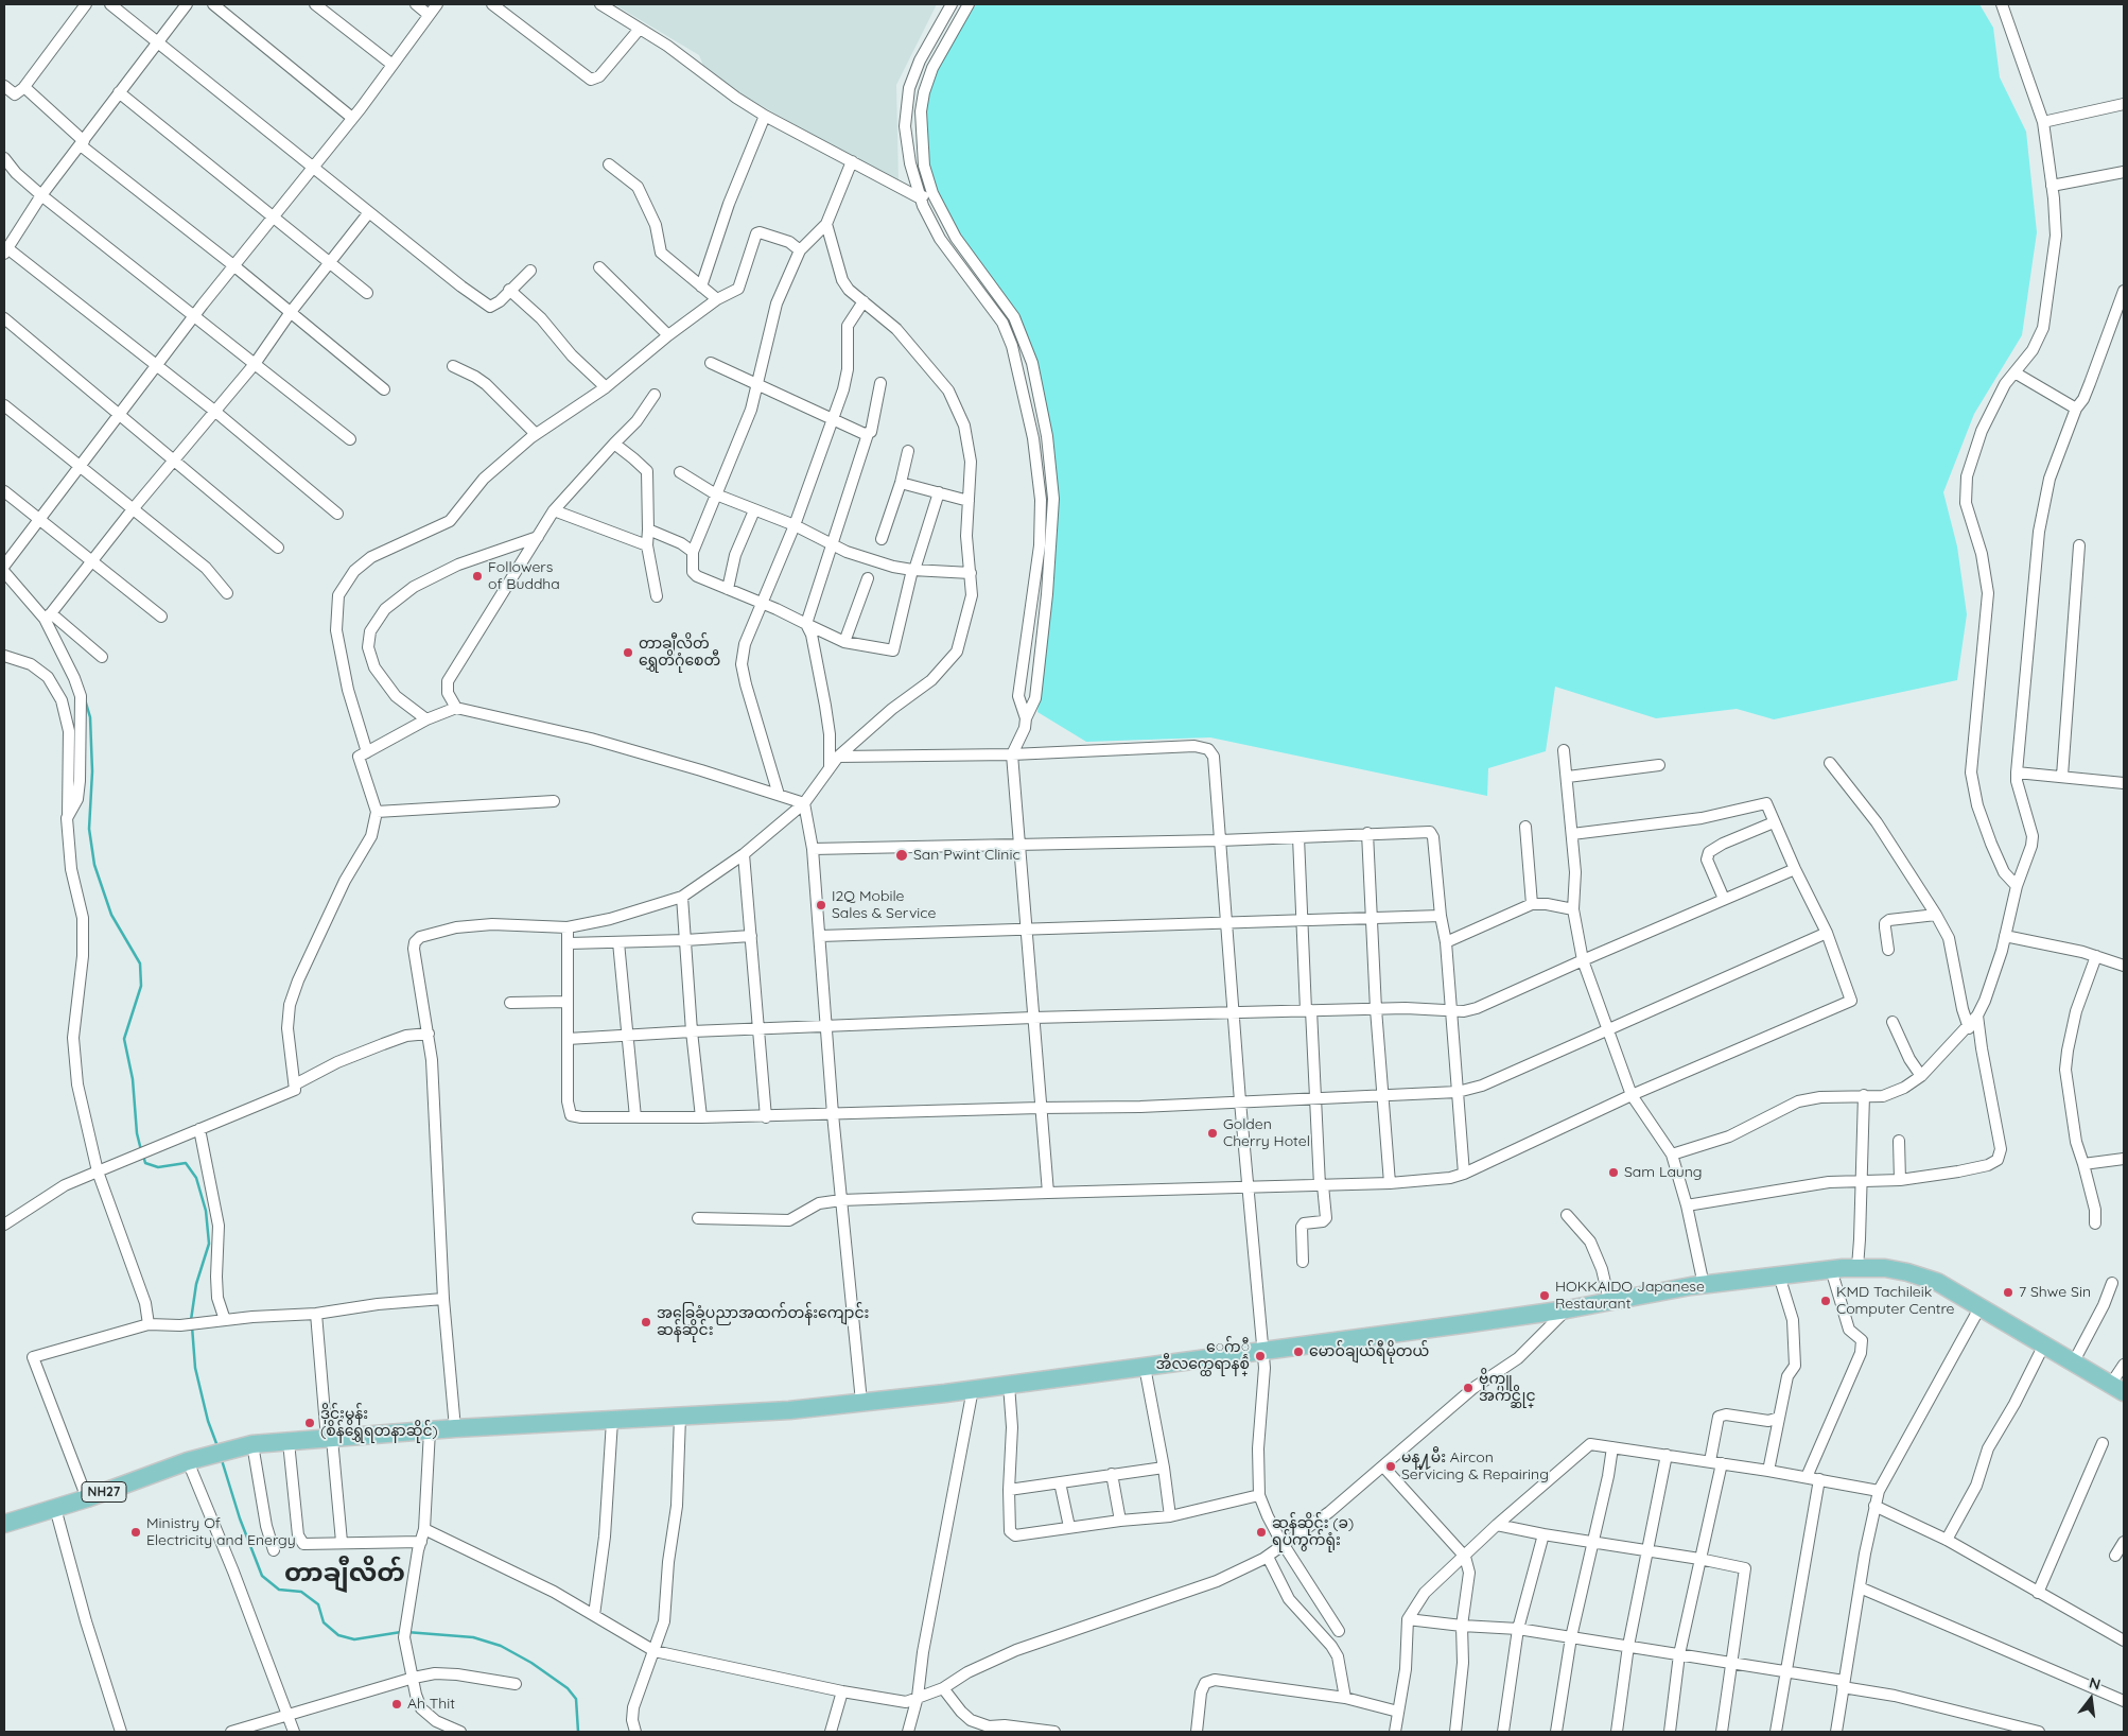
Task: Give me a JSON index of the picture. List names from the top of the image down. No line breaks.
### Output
{"streets":{"main road":["NH27"]},"districts":["တာချီလိတ်"],"places":["Followers of Buddha","တာချီလိတ် ရွှေတိဂုံစေတီ","San Pwint Clinic","I2Q Mobile Sales & Service","Golden Cherry Hotel","Sam Laung","7 Shwe Sin","HOKKAIDO Japanese Restaurant","KMD Tachileik Computer Centre","အခြေခံပညာအထက်တန်းကျောင်း ဆန်ဆိုင်း","မောဝ်ချယ်ရီမိုတယ်","ေဂ်ာ္နီ အီလက္ထေရာနစ္","ဗိုက္ပူ အကင္ဆိုင္","ဒိုင်းမွန်း (စိန်ရွှေရတနာဆိုင်)","မန္႔မီး Aircon Servicing & Repairing","Ministry Of Electricity and Energy","ဆန်ဆိုင်း (ခ) ရပ်ကွက်ရုံး","Ah Thit"],"north":"top"}
